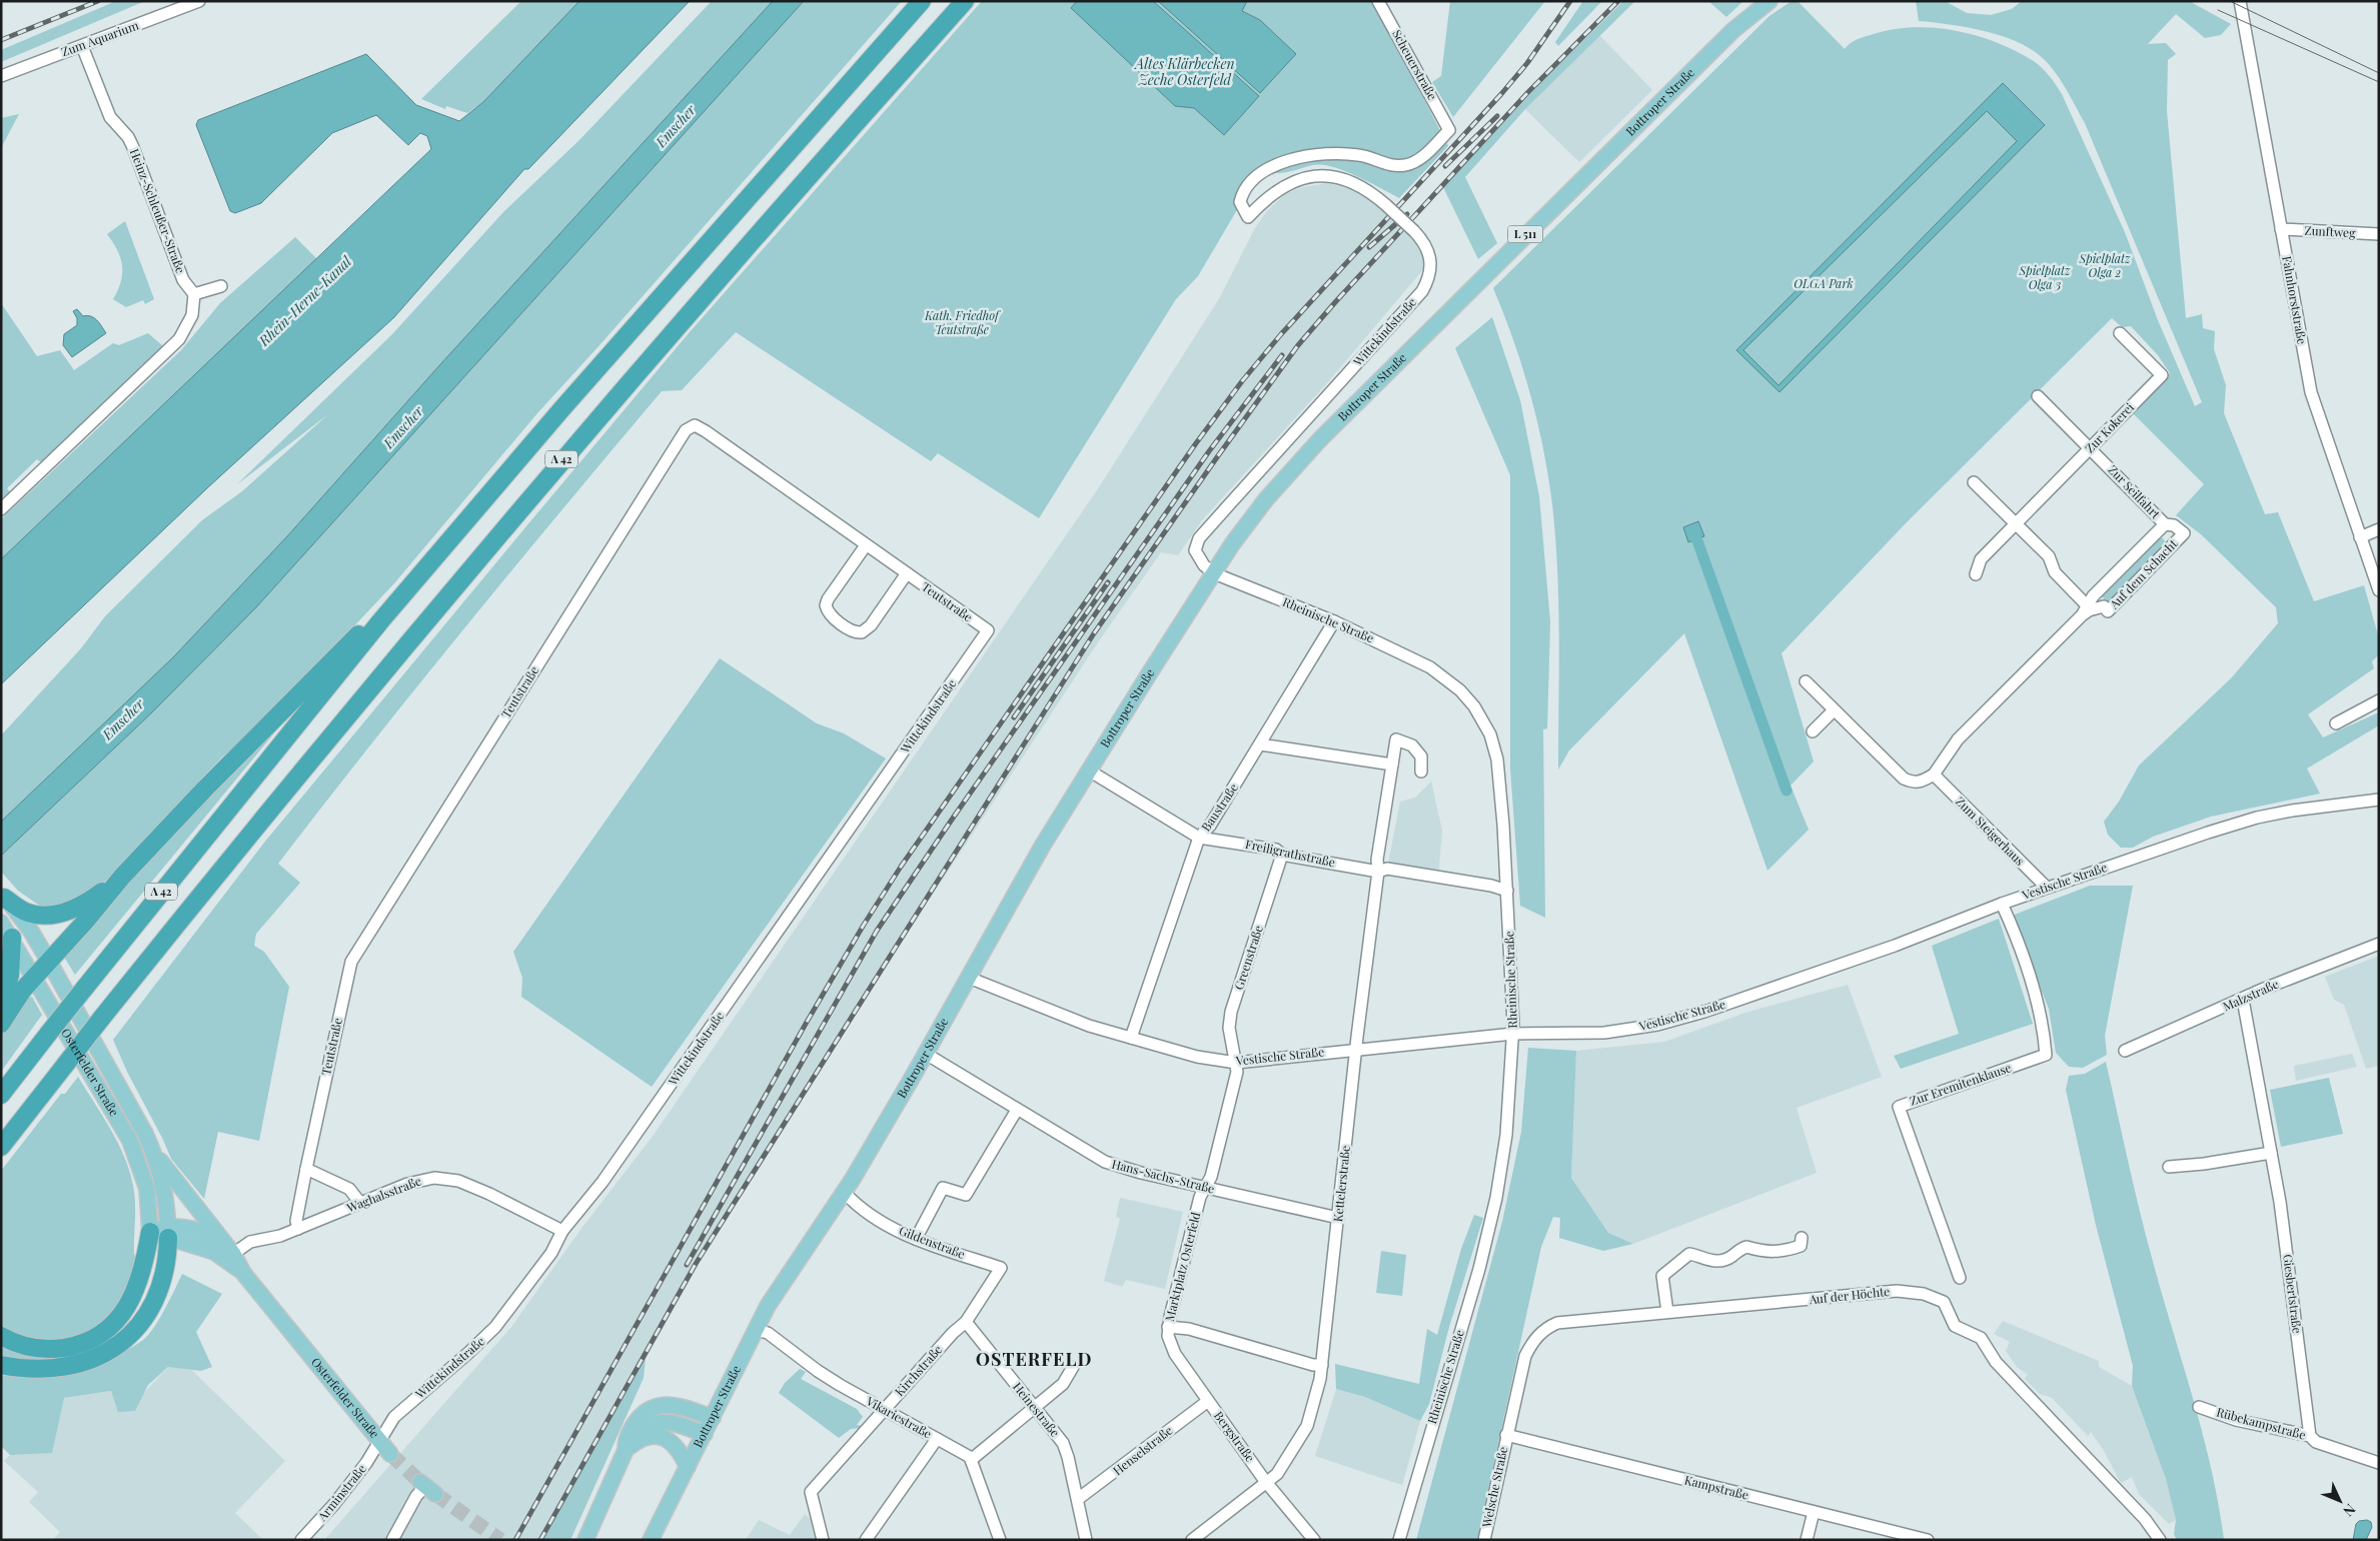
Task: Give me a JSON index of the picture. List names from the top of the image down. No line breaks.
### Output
{"streets":{"highway":["A 42"],"main road":["Bottroper Straße","L 511","Osterfelder Straße"],"street":["Zum Aquarium","Scheuerstraße","Heinz-Schleußer-Straße","Zunftweg","Fahnhorststraße","Wittekindstraße","Zur Kokerei","Zur Seilfahrt","Auf dem Schacht","Teutstraße","Rheinische Straße","Baustraße","Zum Steigerhaus","Freiligrathstraße","Vestische Straße","Greenstraße","Malzstraße","Zur Eremitenklause","Hans-Sachs-Straße","Kettelerstraße","Waghalsstraße","Gildenstraße","Marktplatz Osterfeld","Giesbertstraße","Auf der Höchte","Kirchstraße","Heinestraße","Vikariestraße","Rübekampstraße","Bergstraße","Henselstraße","Welsche Straße","Kampstraße","Arminstraße"]},"crossings":[["Zum Aquarium","Heinz-Schleußer-Straße"],["Scheuerstraße","Wittekindstraße"],["Bottroper Straße","Wittekindstraße"],["Bottroper Straße","Rheinische Straße"],["Bottroper Straße","Freiligrathstraße"],["Bottroper Straße","Vestische Straße"],["Bottroper Straße","Hans-Sachs-Straße"],["Bottroper Straße","Gildenstraße"],["Bottroper Straße","Vikariestraße"],["Zunftweg","Fahnhorststraße"],["Wittekindstraße","Teutstraße"],["Wittekindstraße","Rheinische Straße"],["Wittekindstraße","Osterfelder Straße"],["Wittekindstraße","Waghalsstraße"],["Wittekindstraße","Arminstraße"],["Zur Kokerei","Zur Seilfahrt"],["Zur Seilfahrt","Auf dem Schacht"],["Auf dem Schacht","Zum Steigerhaus"],["Teutstraße","Waghalsstraße"],["Rheinische Straße","Baustraße"],["Rheinische Straße","Freiligrathstraße"],["Rheinische Straße","Vestische Straße"],["Baustraße","Freiligrathstraße"],["Baustraße","Vestische Straße"],["Zum Steigerhaus","Vestische Straße"],["Freiligrathstraße","Greenstraße"],["Freiligrathstraße","Kettelerstraße"],["Vestische Straße","Greenstraße"],["Vestische Straße","Zur Eremitenklause"],["Vestische Straße","Kettelerstraße"],["Vestische Straße","Marktplatz Osterfeld"],["Greenstraße","Marktplatz Osterfeld"],["Malzstraße","Giesbertstraße"],["Osterfelder Straße","Waghalsstraße"],["Osterfelder Straße","Arminstraße"],["Hans-Sachs-Straße","Kettelerstraße"],["Hans-Sachs-Straße","Marktplatz Osterfeld"],["Kettelerstraße","Bergstraße"],["Gildenstraße","Kirchstraße"],["Marktplatz Osterfeld","Bergstraße"],["Giesbertstraße","Rübekampstraße"],["Auf der Höchte","Welsche Straße"],["Auf der Höchte","Kampstraße"],["Kirchstraße","Heinestraße"],["Kirchstraße","Vikariestraße"],["Heinestraße","Henselstraße"],["Bergstraße","Henselstraße"],["Welsche Straße","Kampstraße"]],"districts":["OSTERFELD"],"water":["Altes Klärbecken Zeche Osterfeld","Emscher","Rhein-Herne-Kanal"],"parks":["Spielplatz Olga 2","Spielplatz Olga 3","OLGA Park","Kath. Friedhof Teutstraße"],"north":"bottom right"}
